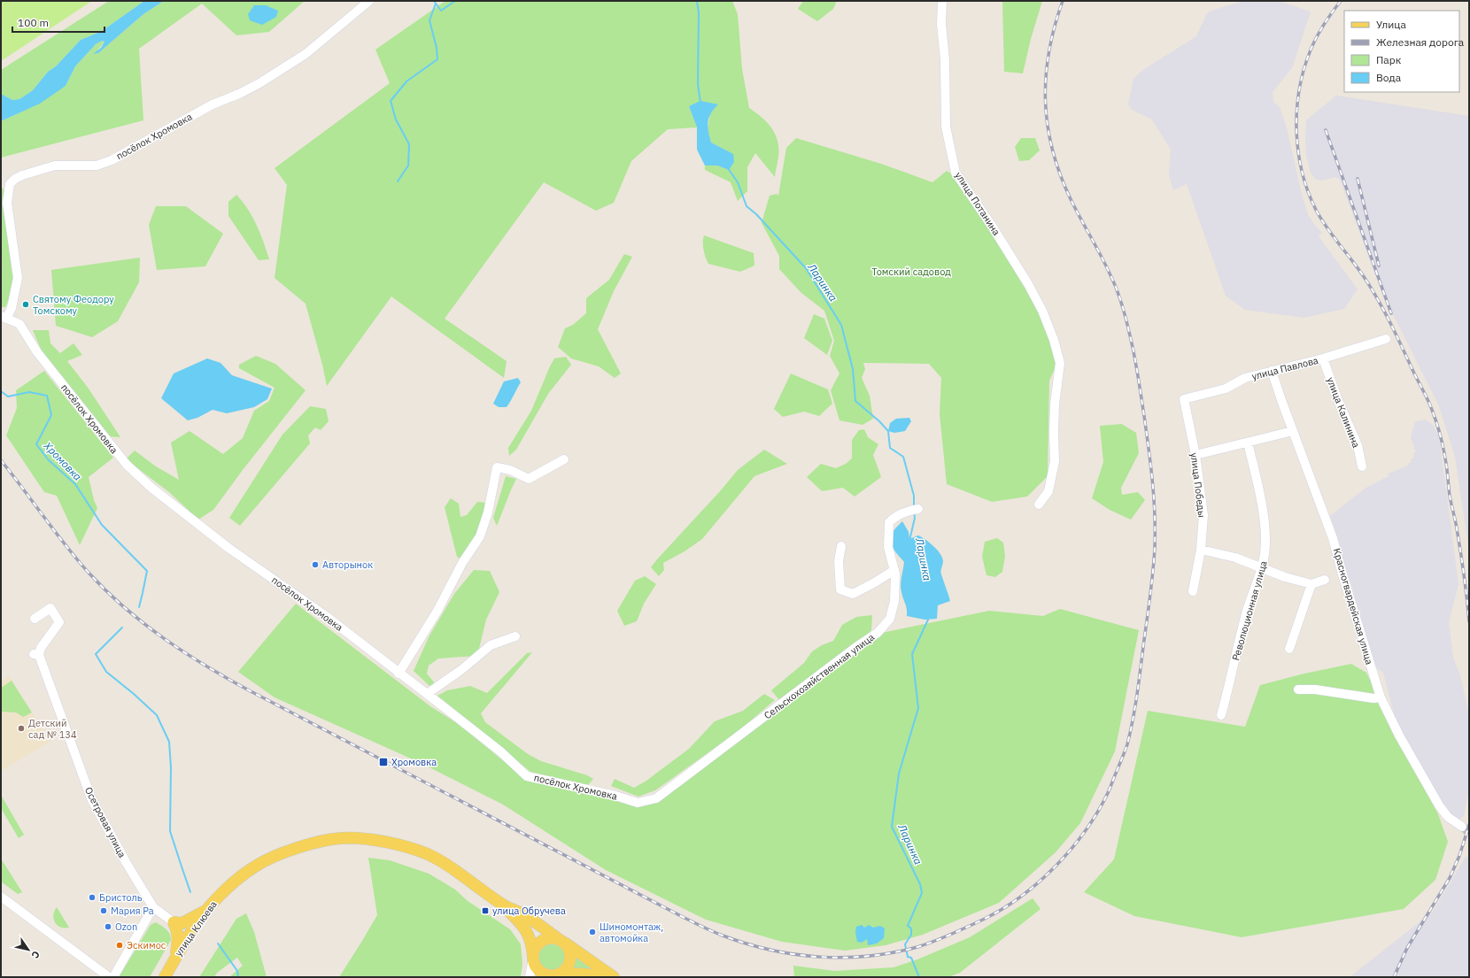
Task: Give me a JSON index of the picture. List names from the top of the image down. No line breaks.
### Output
{"streets":{"main road":["улица Клюева"],"street":["посёлок Хромовка","улица Потанина","улица Павлова","улица Калинина","улица Победы","Красногвардейская улица","Революционная улица","Сельскохозяйственная улица","Осетровая улица"]},"crossings":[["посёлок Хромовка","Сельскохозяйственная улица"],["улица Павлова","улица Калинина"],["улица Павлова","улица Победы"],["улица Павлова","Красногвардейская улица"]],"water":["Ларинка","Хромовка"],"parks":["Томский садовод"],"places":{"other":["Святому Феодору Томскому","Авторынок","Детский сад № 134","Бристоль","Мария Ра","Ozon","Шиномонтаж, автомойка","Эскимос"],"transit":["Хромовка","улица Обручева"]},"legend":["Улица","Железная дорога","Парк","Вода"],"scale_bar":"100 m","north":"bottom right"}
